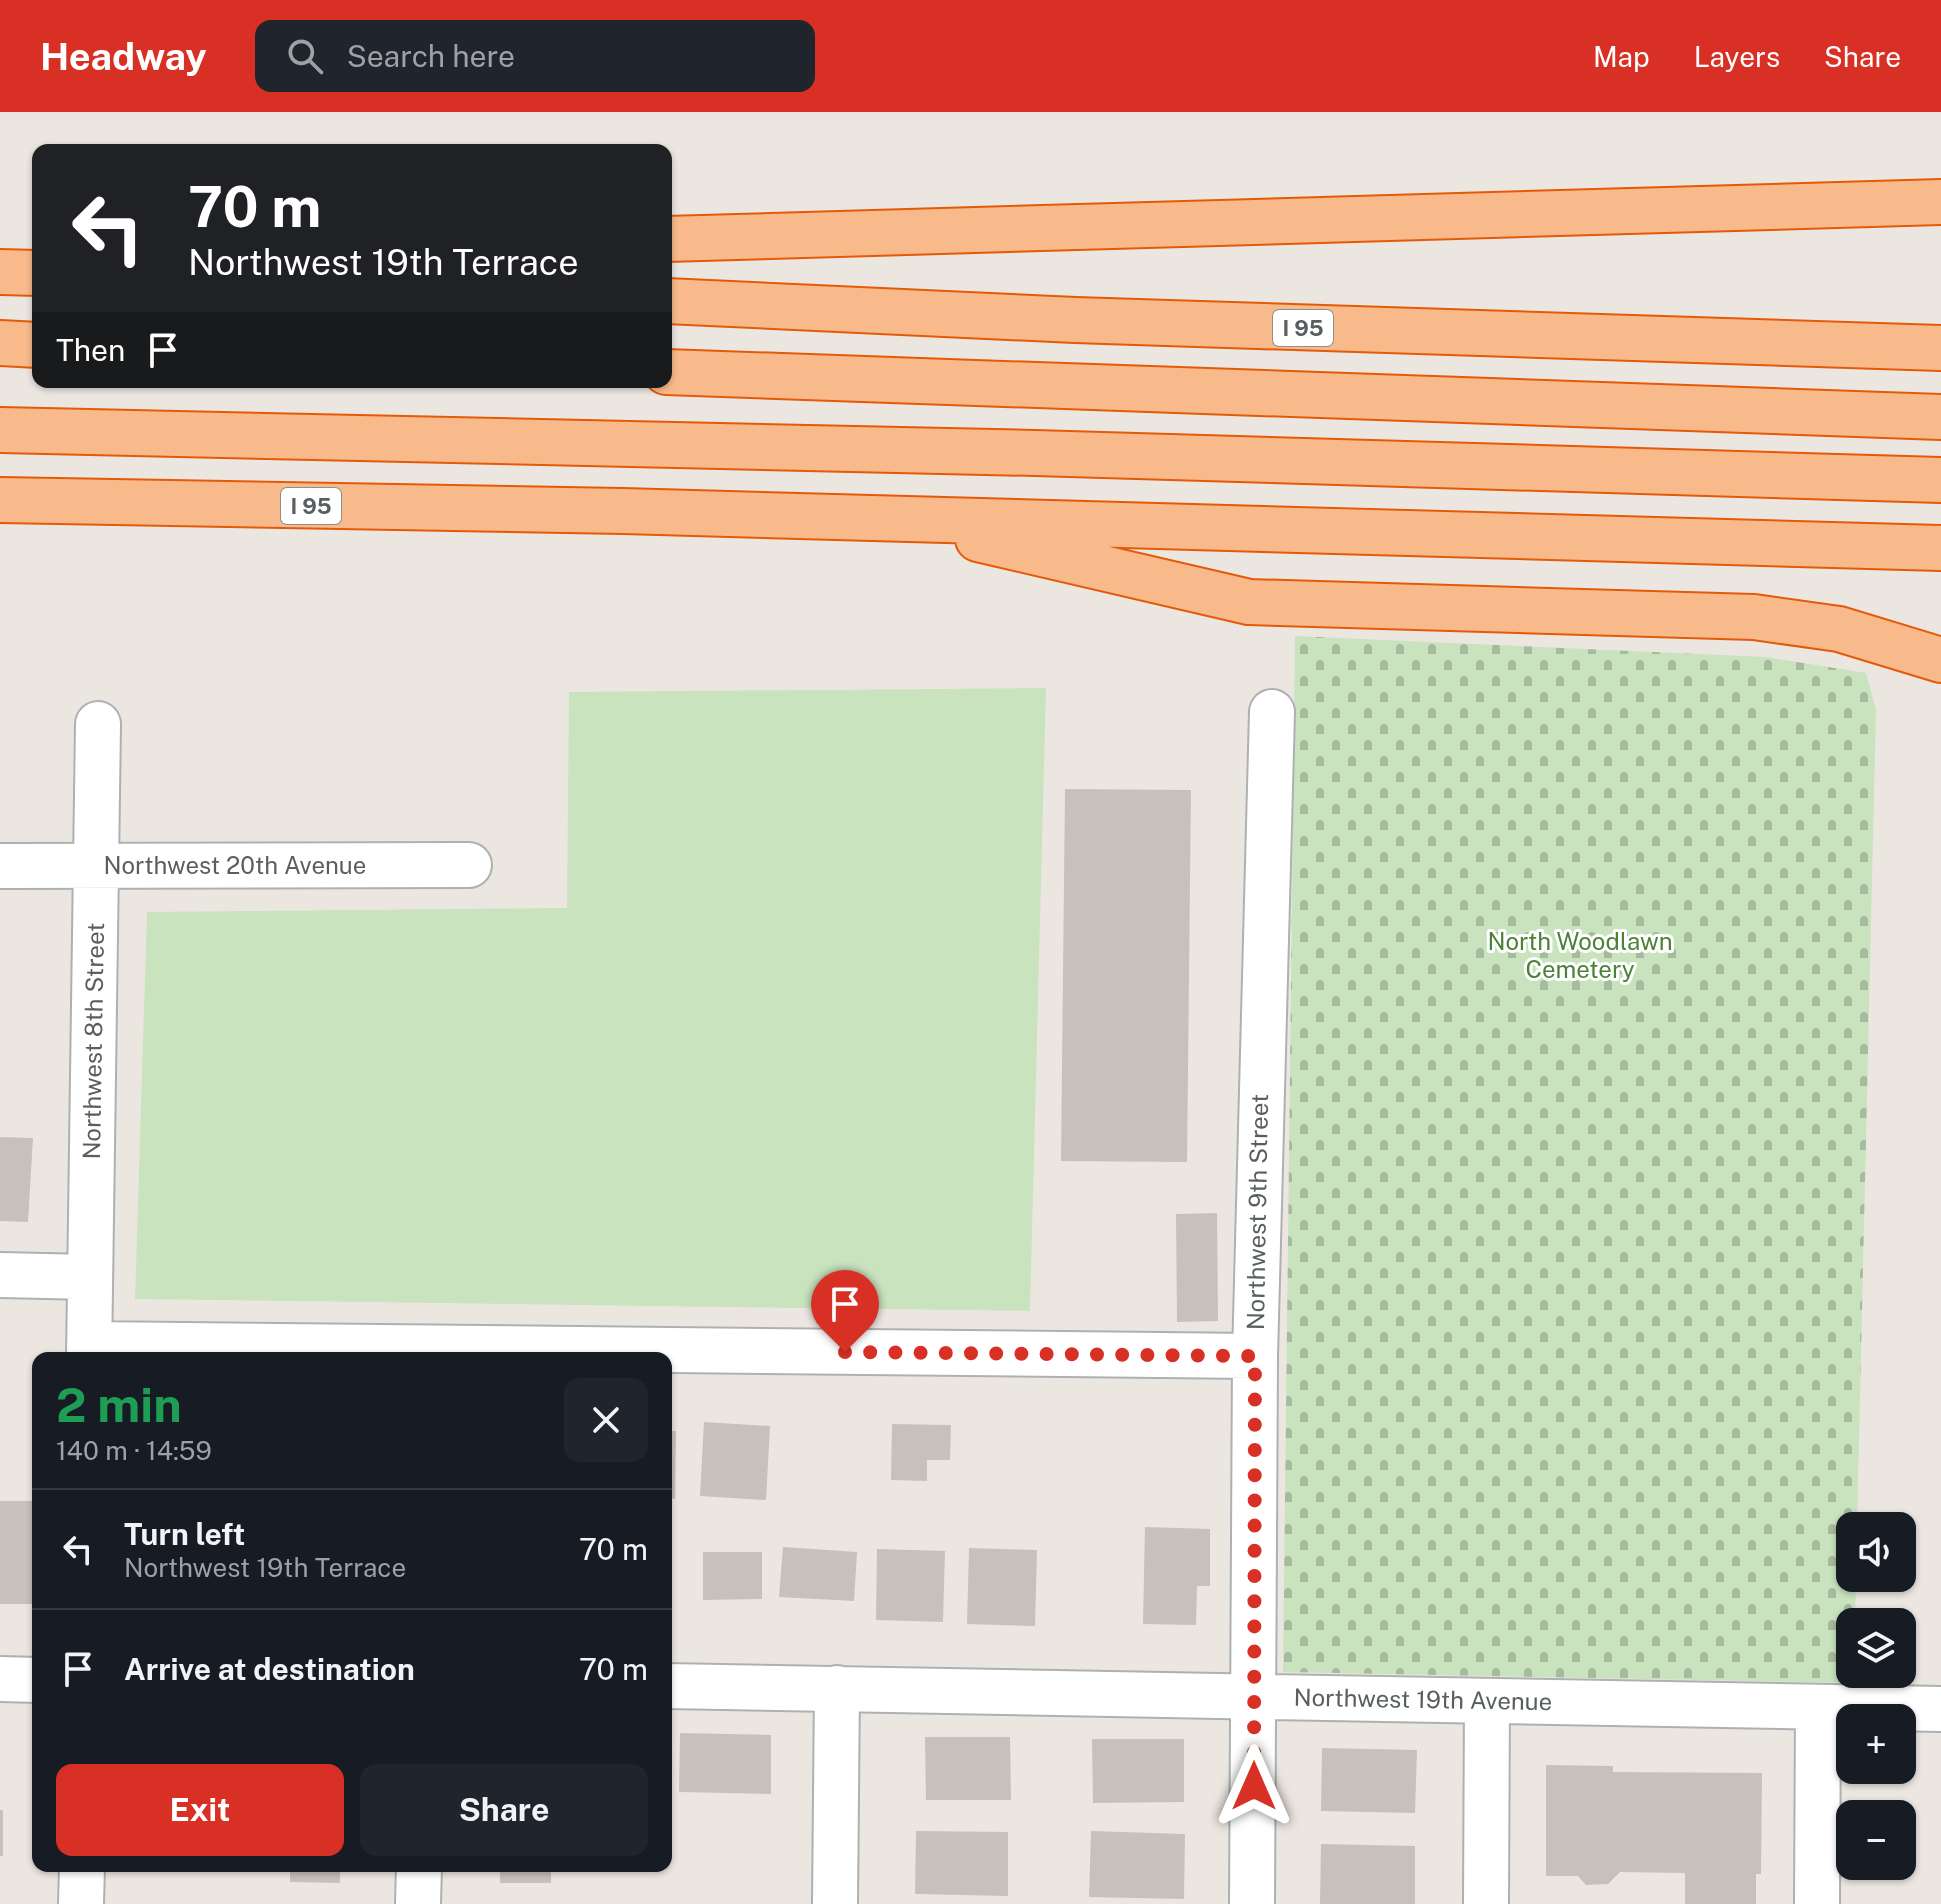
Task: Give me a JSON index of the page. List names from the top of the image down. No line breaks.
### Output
{"streets":{"highway":["I 95"],"street":["Northwest 20th Avenue","Northwest 8th Street","Northwest 9th Street","Northwest 19th Avenue"]},"crossings":[["Northwest 20th Avenue","Northwest 8th Street"],["Northwest 9th Street","Northwest 19th Avenue"]],"parks":["North Woodlawn Cemetery"],"page":{"header":"Headway","search":"Search here","nav":["Map","Layers","Share"],"turn":["70 m","Northwest 19th Terrace"],"then":"Then","heading":["2 min","140 m · 14:59"],"list":[{"name":"Turn left","note":"Northwest 19th Terrace","value":"70 m"},{"name":"Arrive at destination","value":"70 m"}],"map_buttons":["+","−"],"buttons":["Exit","Share"]}}
